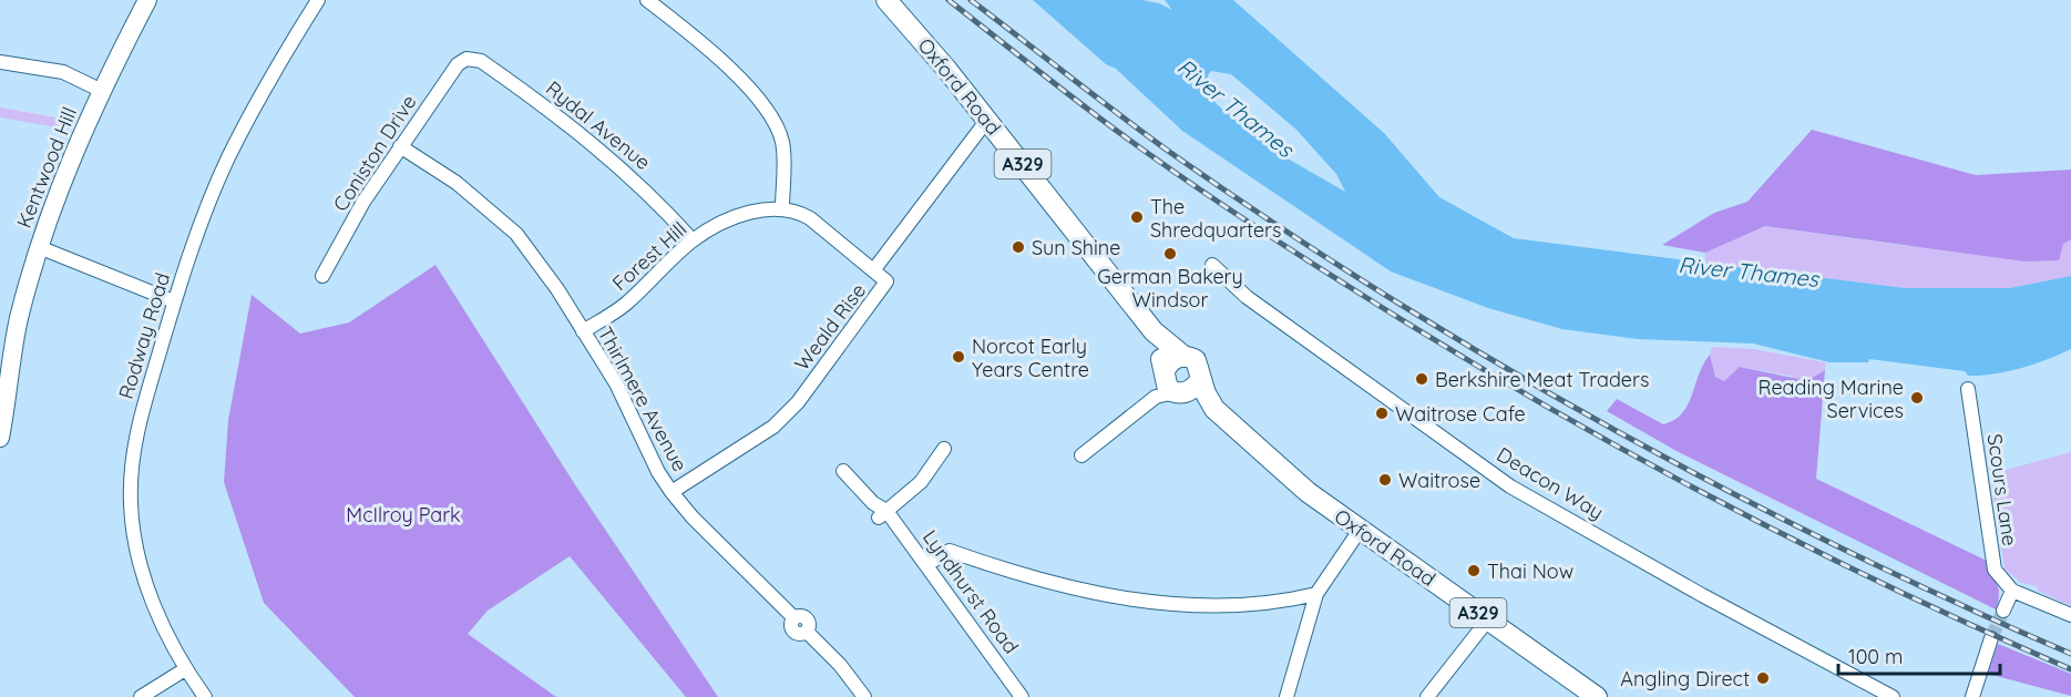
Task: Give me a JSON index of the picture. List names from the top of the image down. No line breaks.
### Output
{"streets":{"main road":["Oxford Road","A329"],"street":["Rydal Avenue","Coniston Drive","Kentwood Hill","Forest Hill","Weald Rise","Rodway Road","Thirlmere Avenue","Deacon Way","Scours Lane","Lyndhurst Road"]},"crossings":[["Oxford Road","Weald Rise"],["Rydal Avenue","Coniston Drive"],["Rydal Avenue","Forest Hill"],["Coniston Drive","Thirlmere Avenue"],["Forest Hill","Thirlmere Avenue"],["Weald Rise","Thirlmere Avenue"]],"water":["River Thames"],"parks":["McIlroy Park"],"places":["The Shredquarters","Sun Shine","German Bakery Windsor","Norcot Early Years Centre","Berkshire Meat Traders","Reading Marine Services","Waitrose Cafe","Waitrose","Thai Now","Angling Direct"],"scale_bar":"100 m"}
